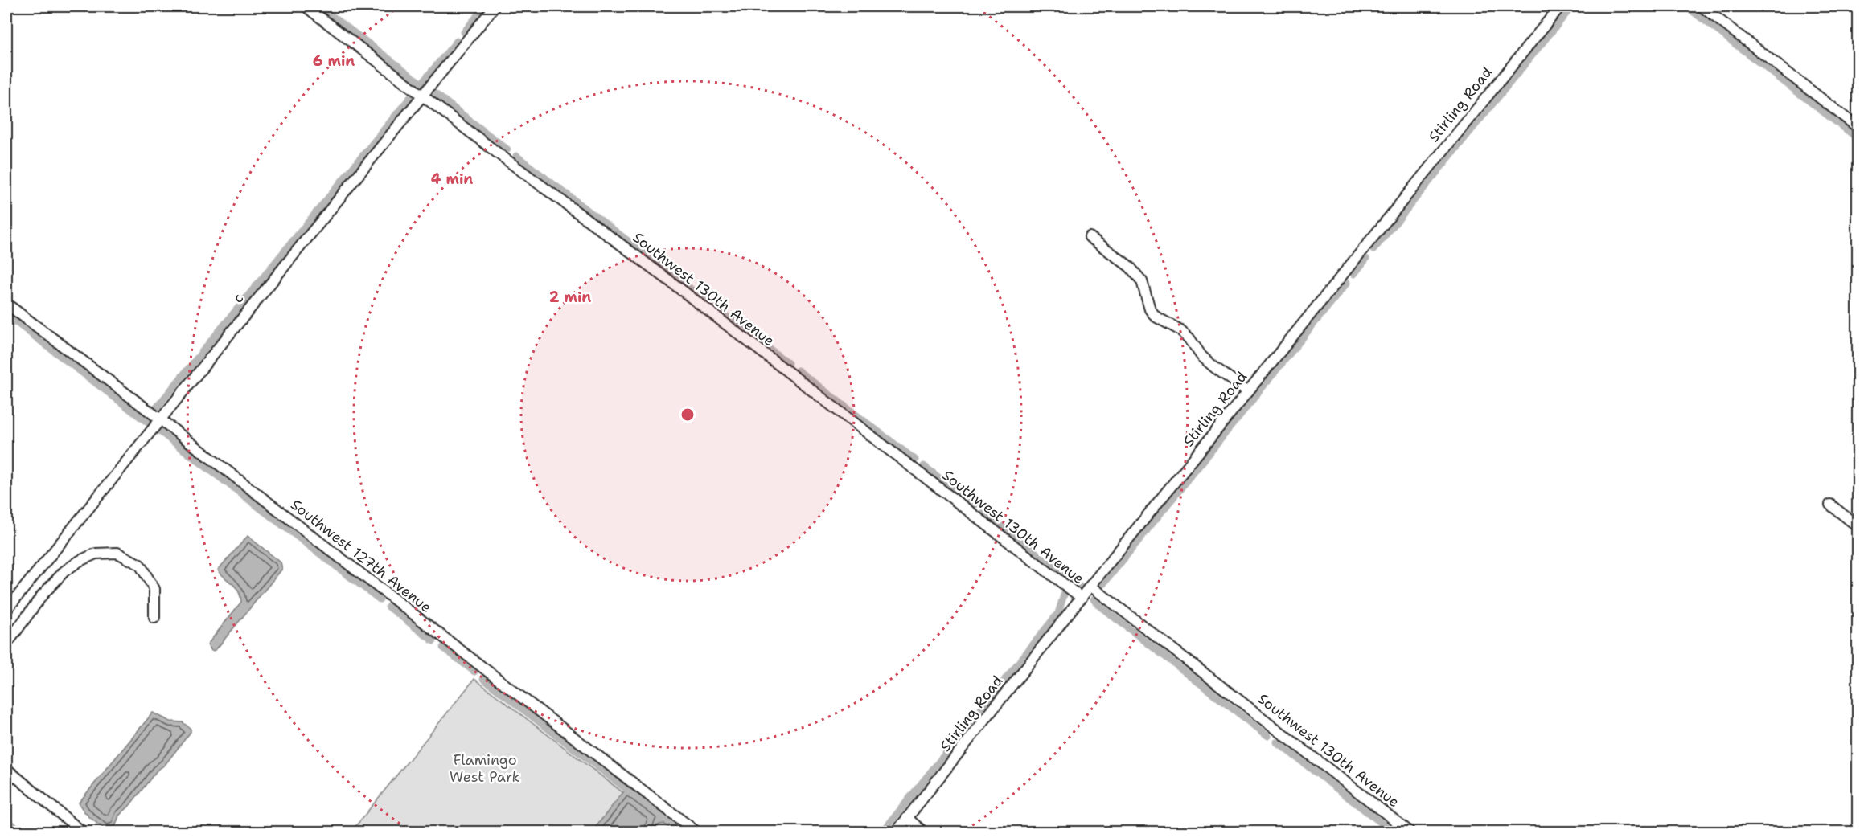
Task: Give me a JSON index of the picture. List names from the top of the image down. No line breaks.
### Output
{"streets":{"street":["Stirling Road","Southwest 130th Avenue","c","Southwest 127th Avenue"]},"crossings":[["Stirling Road","Southwest 130th Avenue"],["Southwest 130th Avenue","c"],["c","Southwest 127th Avenue"]],"parks":["Flamingo West Park"],"rings":["6 min","4 min","2 min"]}
